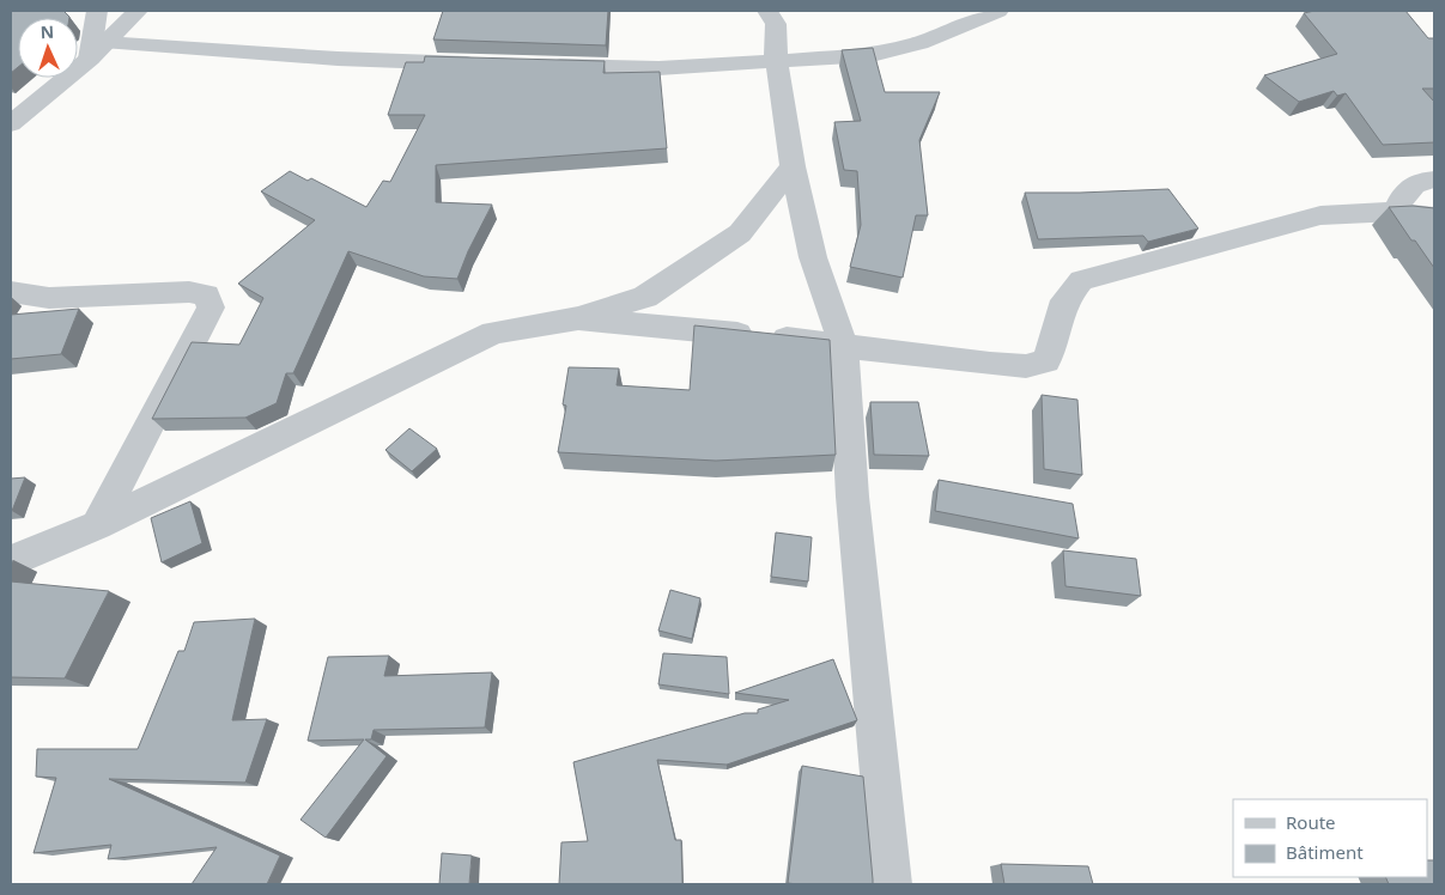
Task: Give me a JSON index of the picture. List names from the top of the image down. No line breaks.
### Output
{"legend":["Route","Bâtiment"],"north":"top"}
